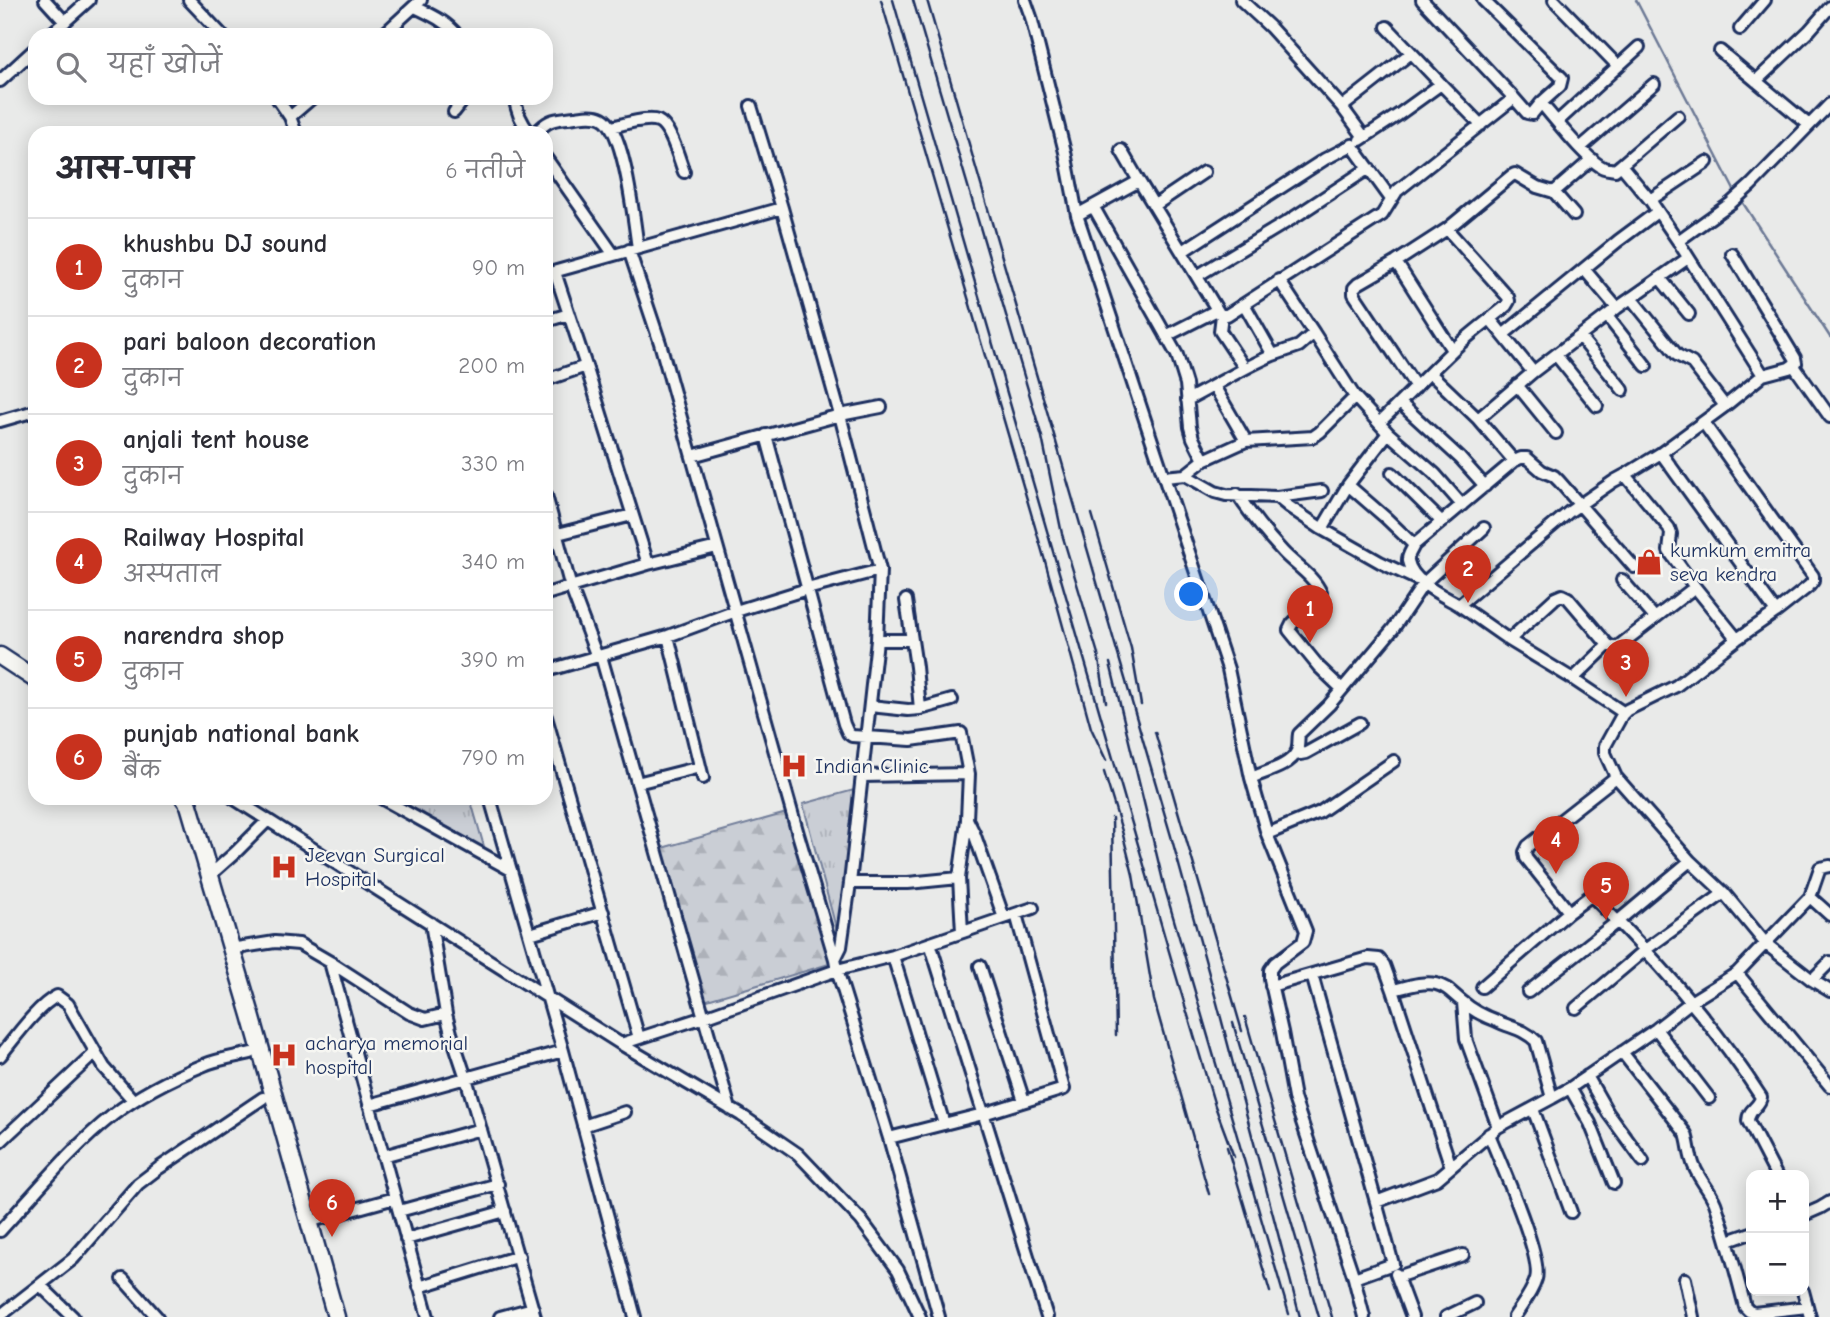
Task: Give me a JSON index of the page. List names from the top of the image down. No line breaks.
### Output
{"places":{"shop":["kumkum emitra seva kendra"],"hospital":["Indian Clinic","Jeevan Surgical Hospital","acharya memorial hospital"]},"page":{"search":"यहाँ खोजें","heading":["आस-पास","6 नतीजे"],"list":[{"mark":"1","name":"khushbu DJ sound","note":"दुकान","value":"90 m"},{"mark":"2","name":"pari baloon decoration","note":"दुकान","value":"200 m"},{"mark":"3","name":"anjali tent house","note":"दुकान","value":"330 m"},{"mark":"4","name":"Railway Hospital","note":"अस्पताल","value":"340 m"},{"mark":"5","name":"narendra shop","note":"दुकान","value":"390 m"},{"mark":"6","name":"punjab national bank","note":"बैंक","value":"790 m"}],"pins":["2","1","3","4","5","6"],"map_buttons":["+","−"]}}
